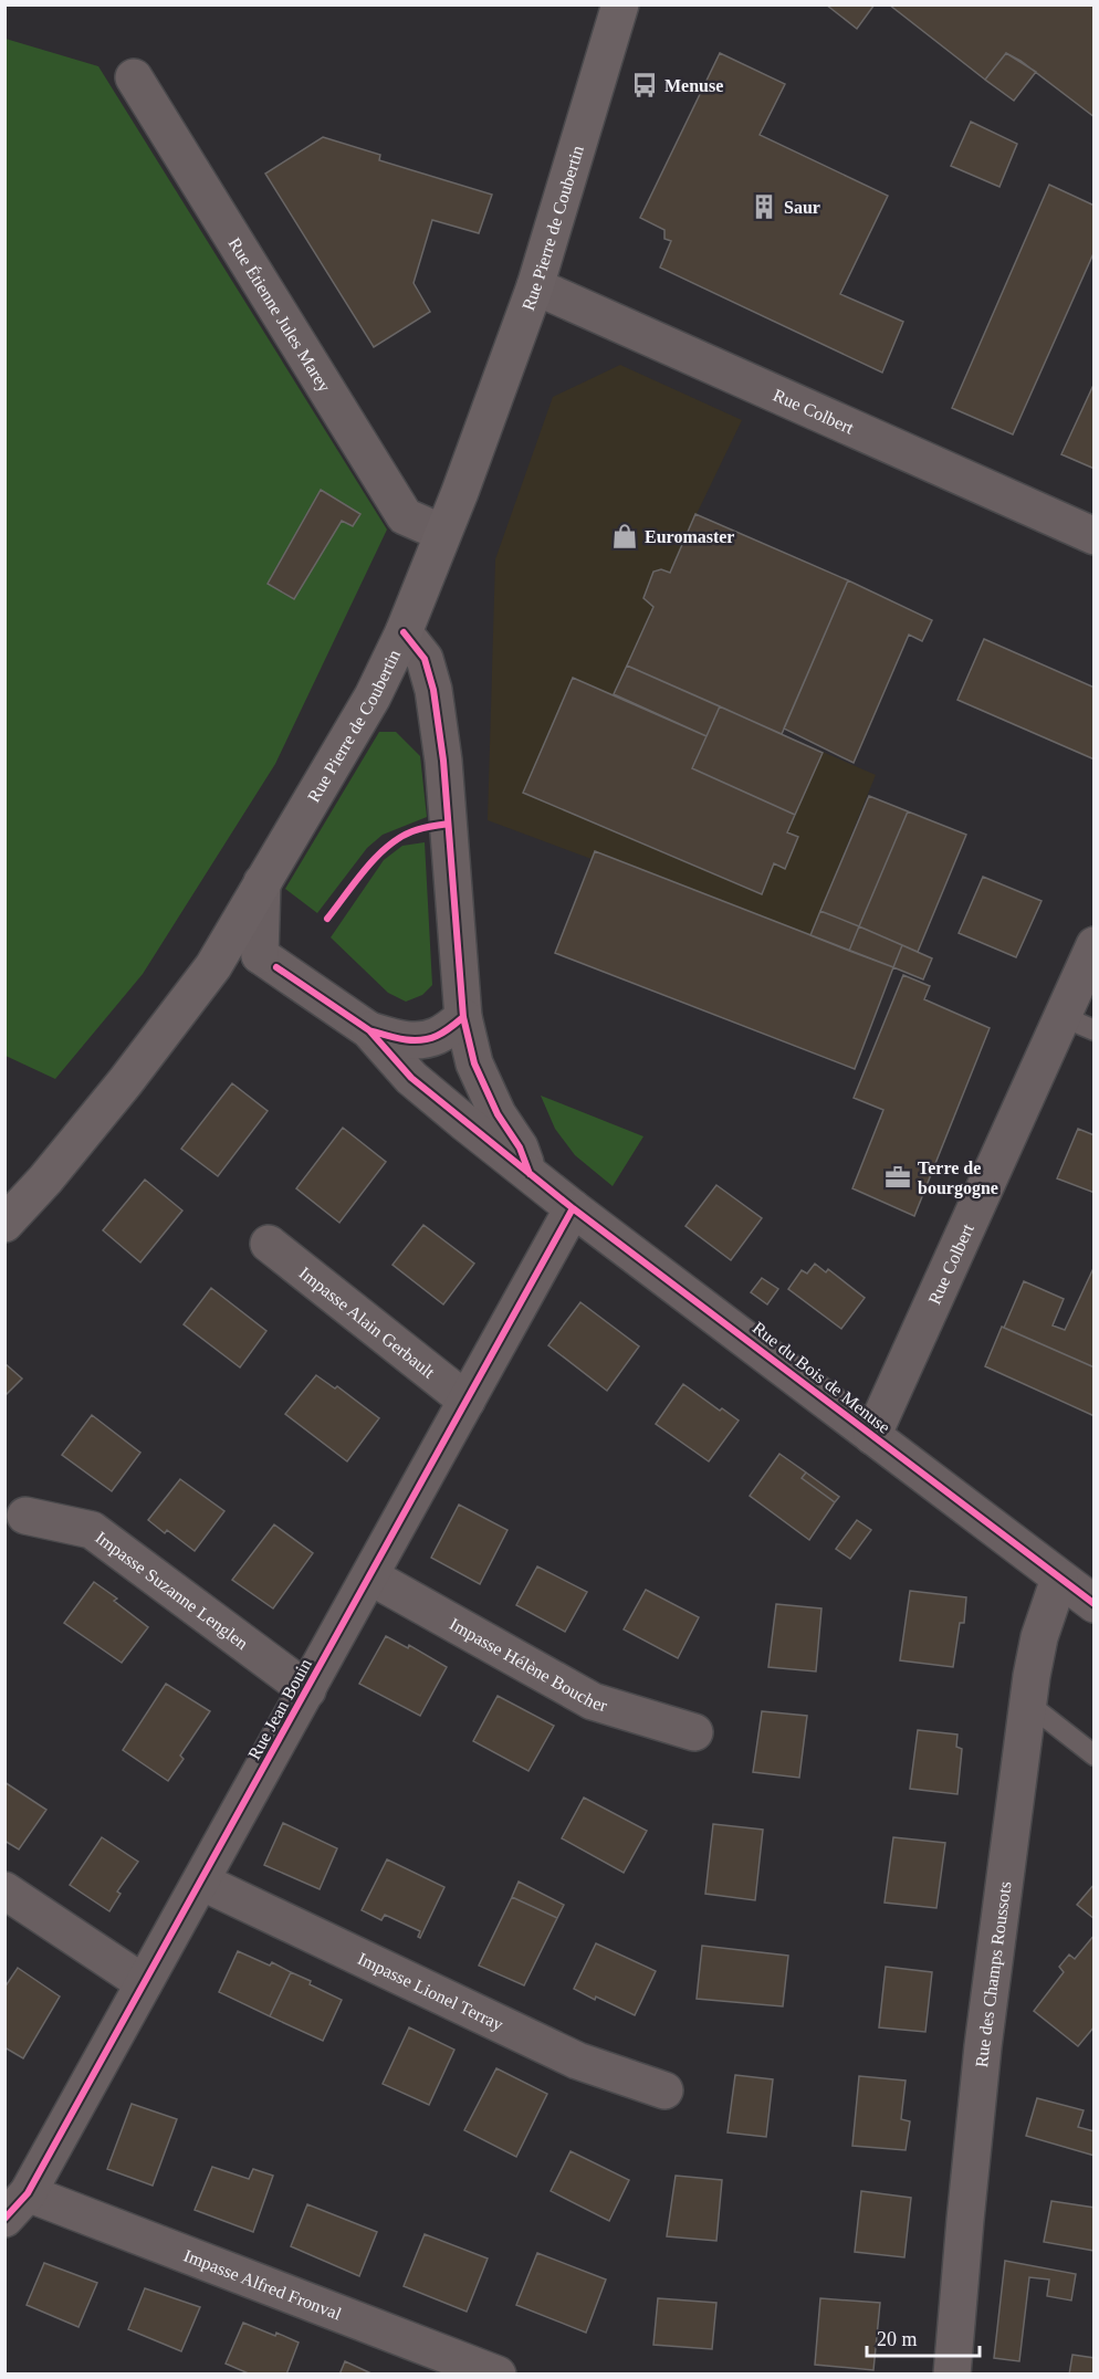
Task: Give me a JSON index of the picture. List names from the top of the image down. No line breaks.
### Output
{"streets":{"main road":["Rue Pierre de Coubertin"],"street":["Rue Étienne Jules Marey","Rue Colbert","Impasse Alain Gerbault","Rue du Bois de Menuse","Impasse Suzanne Lenglen","Impasse Hélène Boucher","Rue Jean Bouin","Rue des Champs Roussots","Impasse Lionel Terray","Impasse Alfred Fronval"]},"crossings":[["Rue Pierre de Coubertin","Rue Étienne Jules Marey"],["Rue Pierre de Coubertin","Rue Colbert"],["Rue Pierre de Coubertin","Rue du Bois de Menuse"],["Rue Colbert","Rue du Bois de Menuse"],["Impasse Alain Gerbault","Rue Jean Bouin"],["Rue du Bois de Menuse","Rue Jean Bouin"],["Rue du Bois de Menuse","Rue des Champs Roussots"],["Impasse Suzanne Lenglen","Rue Jean Bouin"],["Impasse Hélène Boucher","Rue Jean Bouin"],["Rue Jean Bouin","Impasse Lionel Terray"],["Rue Jean Bouin","Impasse Alfred Fronval"]],"places":{"bus stop":["Menuse"],"building":["Saur"],"shop":["Euromaster"],"office":["Terre de bourgogne"]},"scale_bar":"20 m"}
